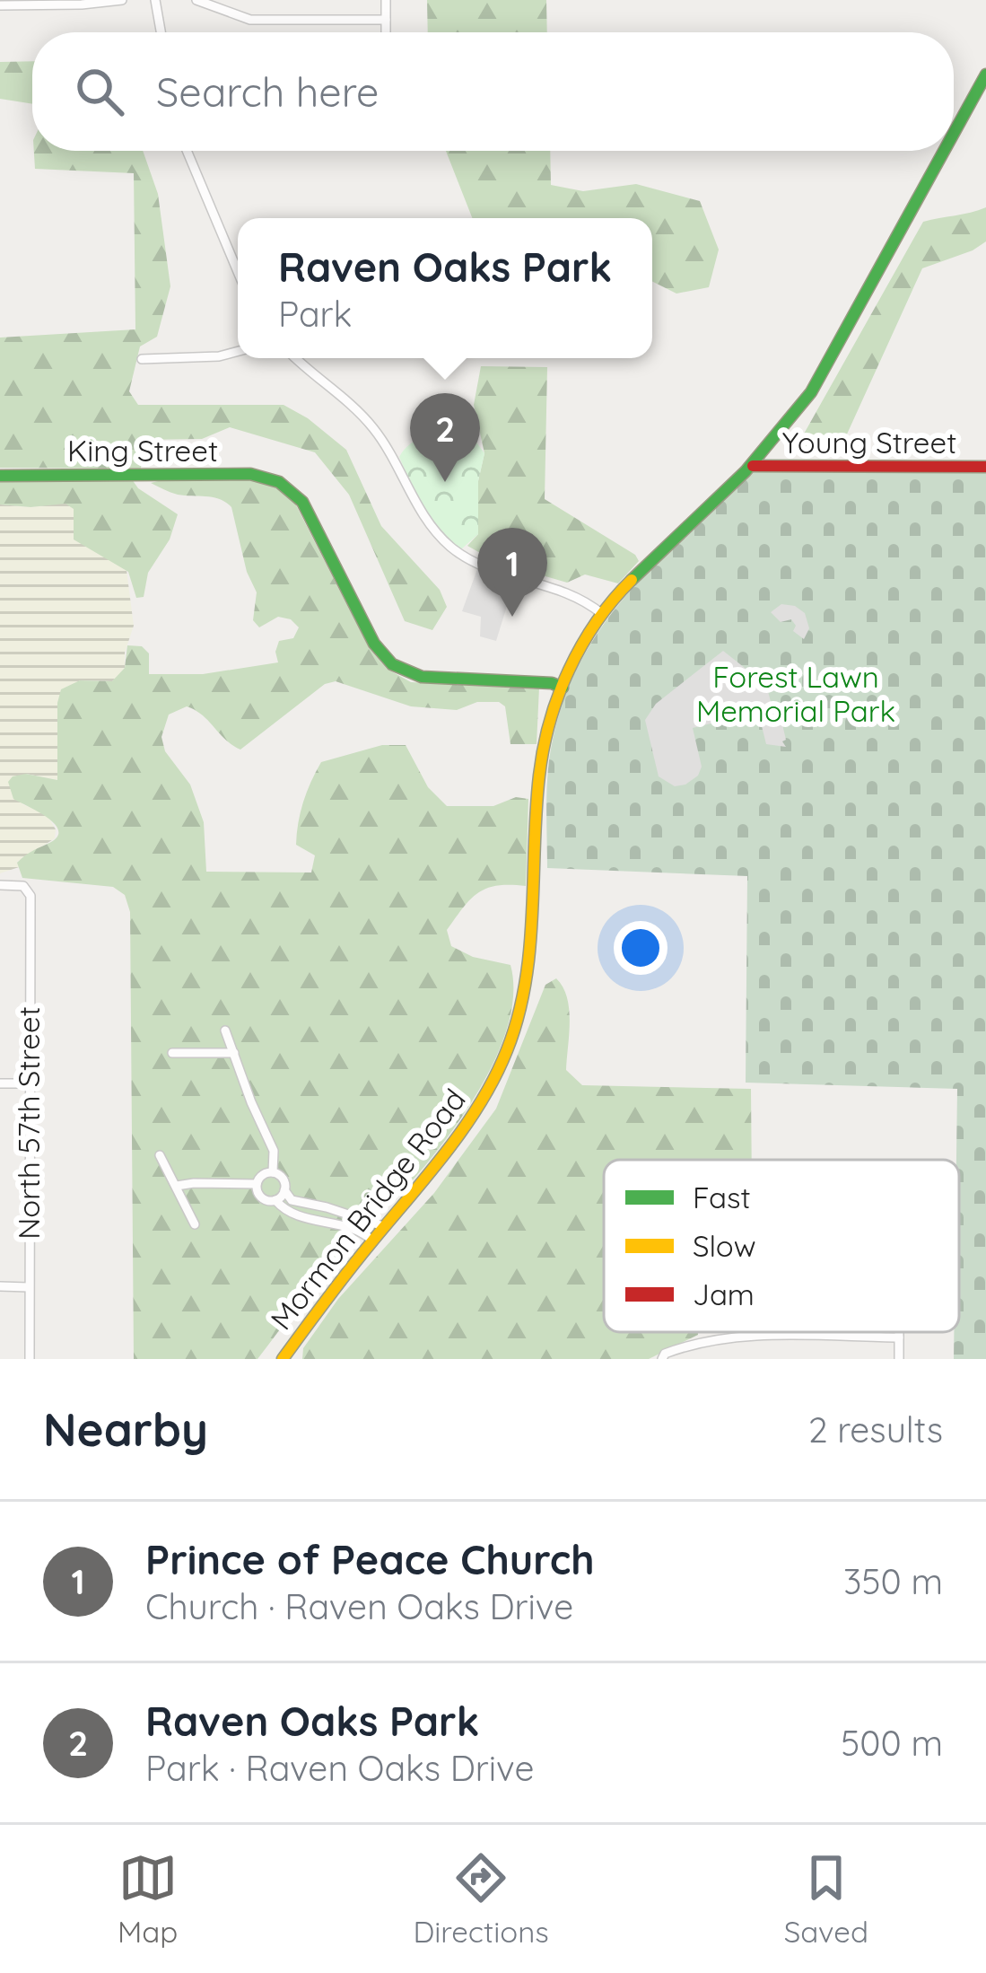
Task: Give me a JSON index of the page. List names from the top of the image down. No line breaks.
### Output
{"streets":{"main road":["Young Street","King Street","Mormon Bridge Road"],"street":["North 57th Street"]},"crossings":[["Young Street","Mormon Bridge Road"],["King Street","Mormon Bridge Road"]],"parks":["Forest Lawn Memorial Park"],"legend":["Fast","Slow","Jam"],"page":{"search":"Search here","popup":["Raven Oaks Park","Park"],"pins":["2","1"],"heading":["Nearby","2 results"],"list":[{"mark":"1","name":"Prince of Peace Church","note":"Church · Raven Oaks Drive","value":"350 m"},{"mark":"2","name":"Raven Oaks Park","note":"Park · Raven Oaks Drive","value":"500 m"}],"nav":["Map","Directions","Saved"]}}
